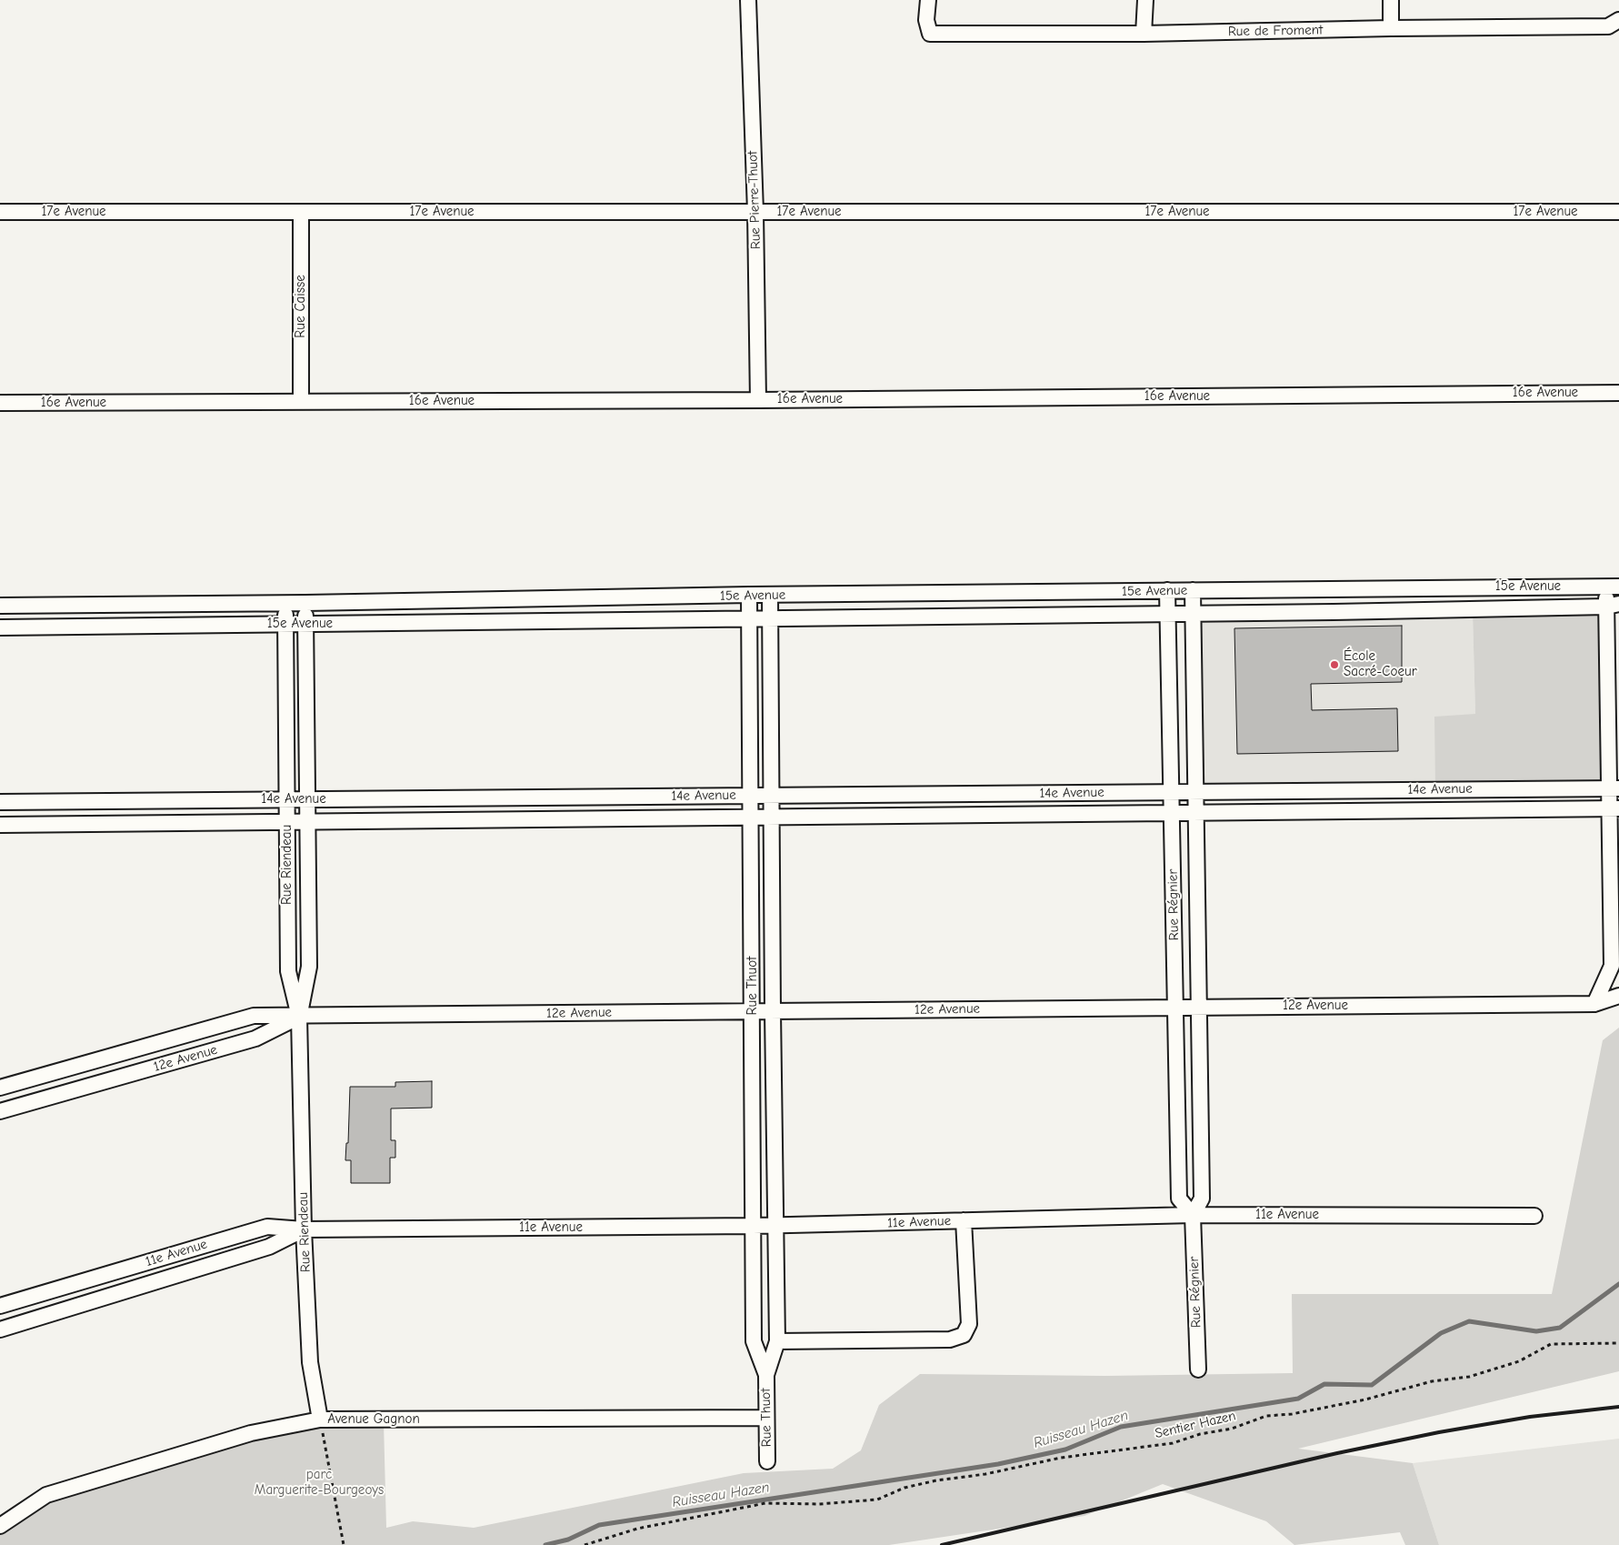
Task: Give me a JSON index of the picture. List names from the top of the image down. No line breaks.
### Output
{"streets":{"street":["Rue de Froment","Rue Pierre-Thuot","17e Avenue","Rue Caisse","16e Avenue","15e Avenue","14e Avenue","Rue Riendeau","Rue Régnier","Rue Thuot","12e Avenue","11e Avenue","Avenue Gagnon"],"path":["Sentier Hazen"]},"crossings":[["Rue Pierre-Thuot","17e Avenue"],["Rue Pierre-Thuot","16e Avenue"],["17e Avenue","Rue Caisse"],["Rue Caisse","16e Avenue"],["15e Avenue","Rue Riendeau"],["15e Avenue","Rue Régnier"],["15e Avenue","Rue Thuot"],["14e Avenue","Rue Riendeau"],["14e Avenue","Rue Régnier"],["14e Avenue","Rue Thuot"],["Rue Riendeau","12e Avenue"],["Rue Riendeau","11e Avenue"],["Rue Riendeau","Avenue Gagnon"],["Rue Régnier","12e Avenue"],["Rue Régnier","11e Avenue"],["Rue Thuot","12e Avenue"],["Rue Thuot","11e Avenue"],["Rue Thuot","Avenue Gagnon"]],"water":["Ruisseau Hazen"],"parks":["parc Marguerite-Bourgeoys"],"places":["École Sacré-Coeur"]}
